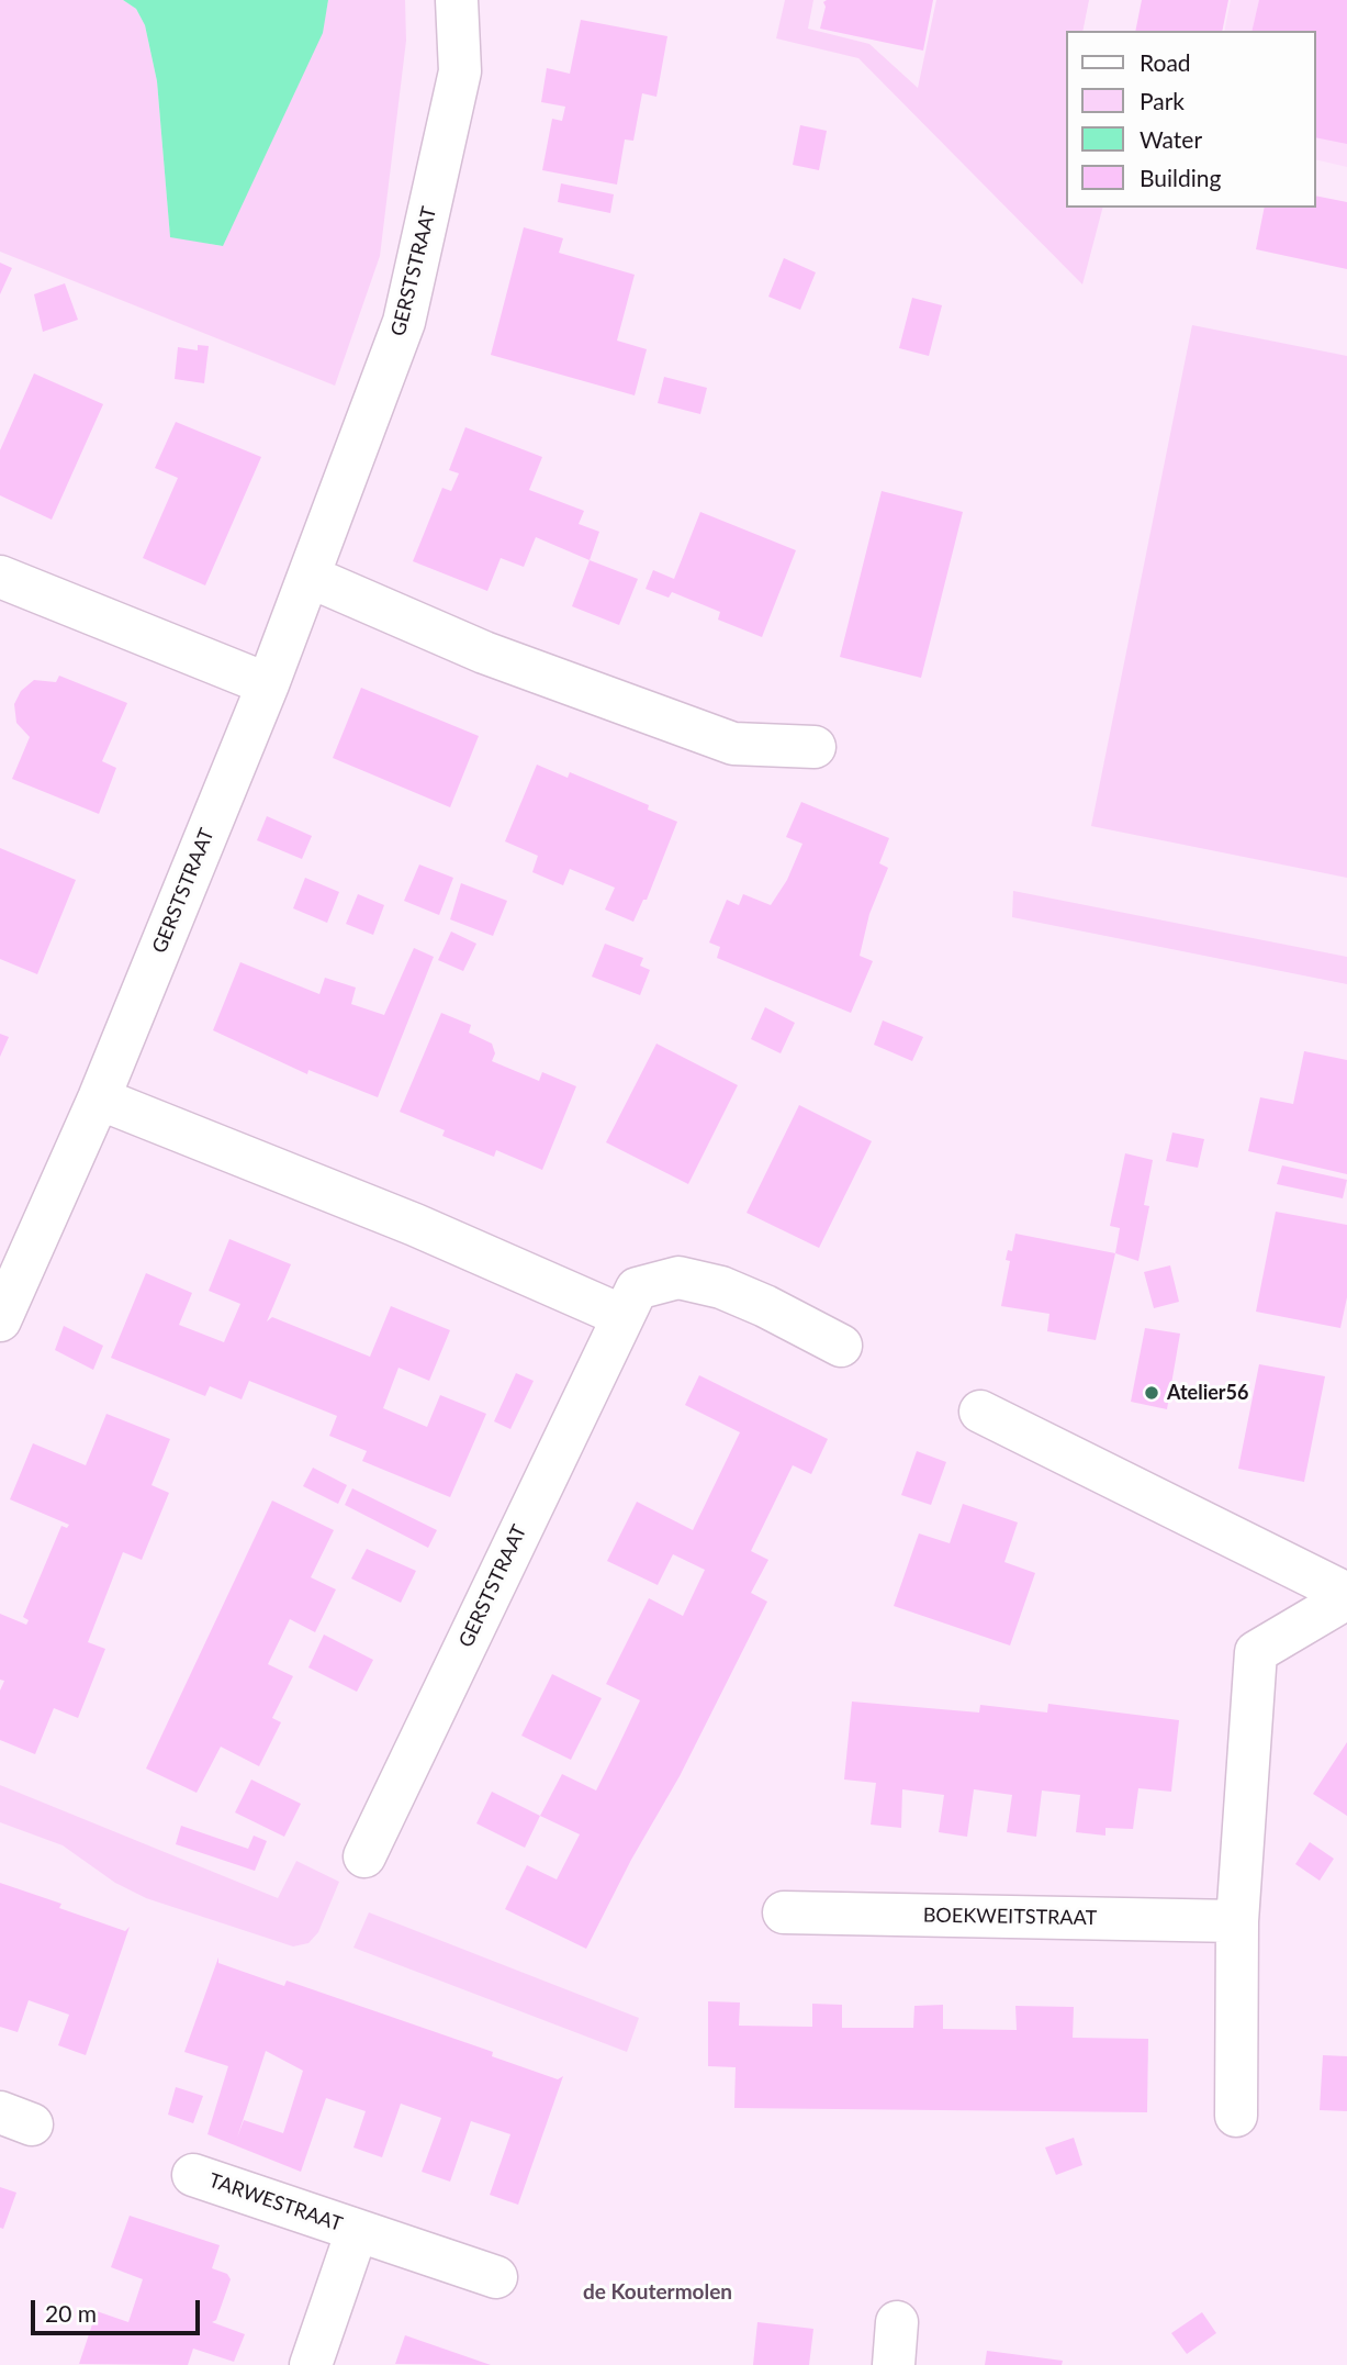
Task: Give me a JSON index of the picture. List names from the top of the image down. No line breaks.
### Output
{"streets":{"street":["GERSTSTRAAT","BOEKWEITSTRAAT","TARWESTRAAT"]},"districts":["de Koutermolen"],"places":["Atelier56"],"legend":["Road","Park","Water","Building"],"scale_bar":"20 m"}
